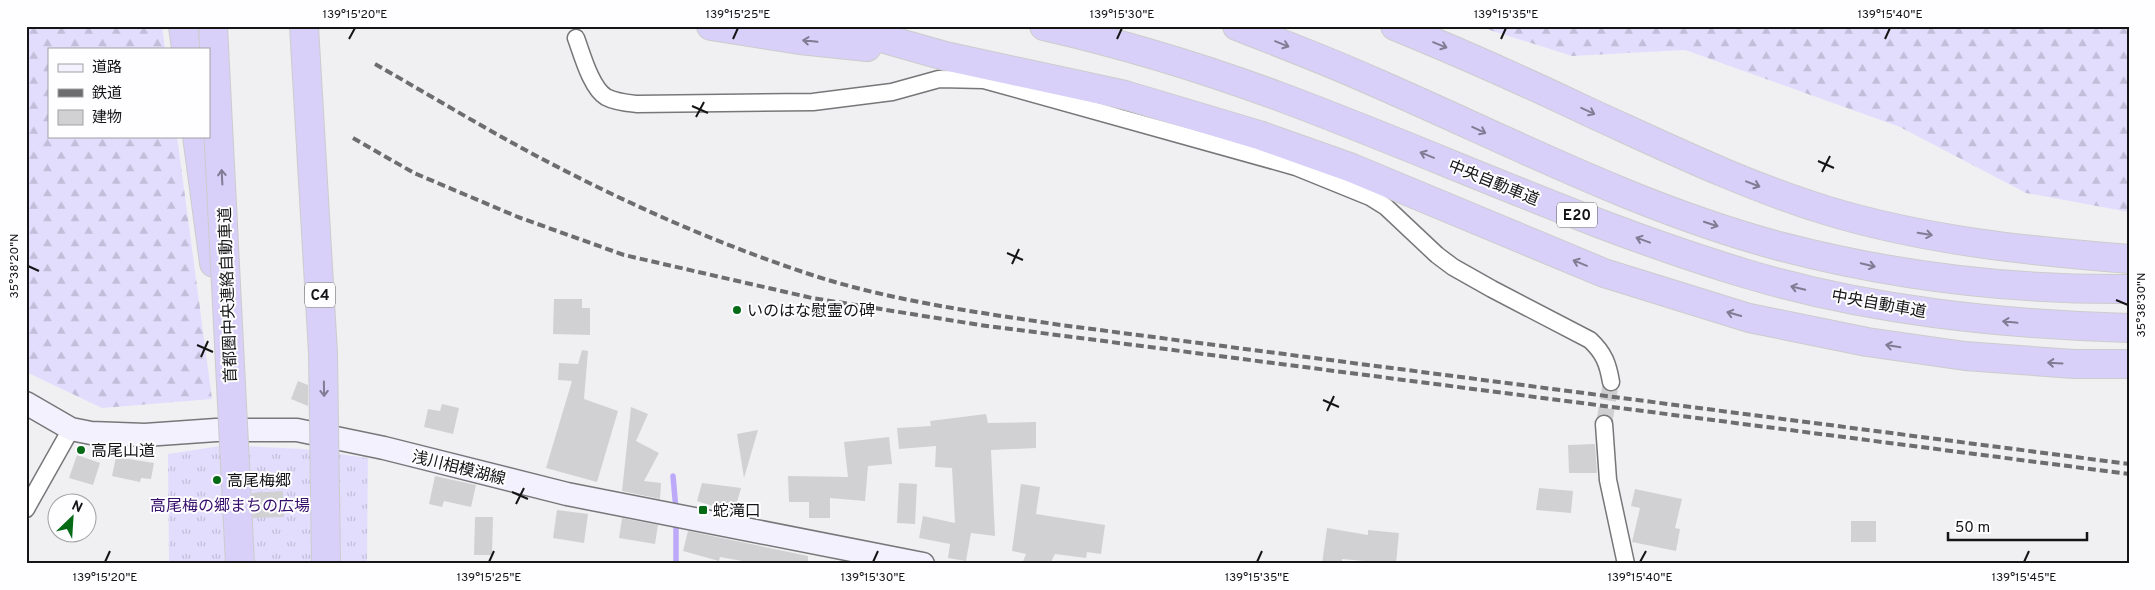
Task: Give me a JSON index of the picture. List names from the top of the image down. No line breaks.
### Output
{"streets":{"highway":["中央自動車道","E20","首都圏中央連絡自動車道","C4"],"main road":["浅川相模湖線"]},"parks":["高尾梅の郷まちの広場"],"places":{"other":["いのはな慰霊の碑","高尾山道","高尾梅郷"],"transit":["蛇滝口"]},"legend":["道路","鉄道","建物"],"scale_bar":"50 m","north":"top right","coordinates":["139°15'20\"E","139°15'25\"E","139°15'30\"E","139°15'35\"E","139°15'40\"E","35°38'20\"N","35°38'30\"N","139°15'45\"E"]}
